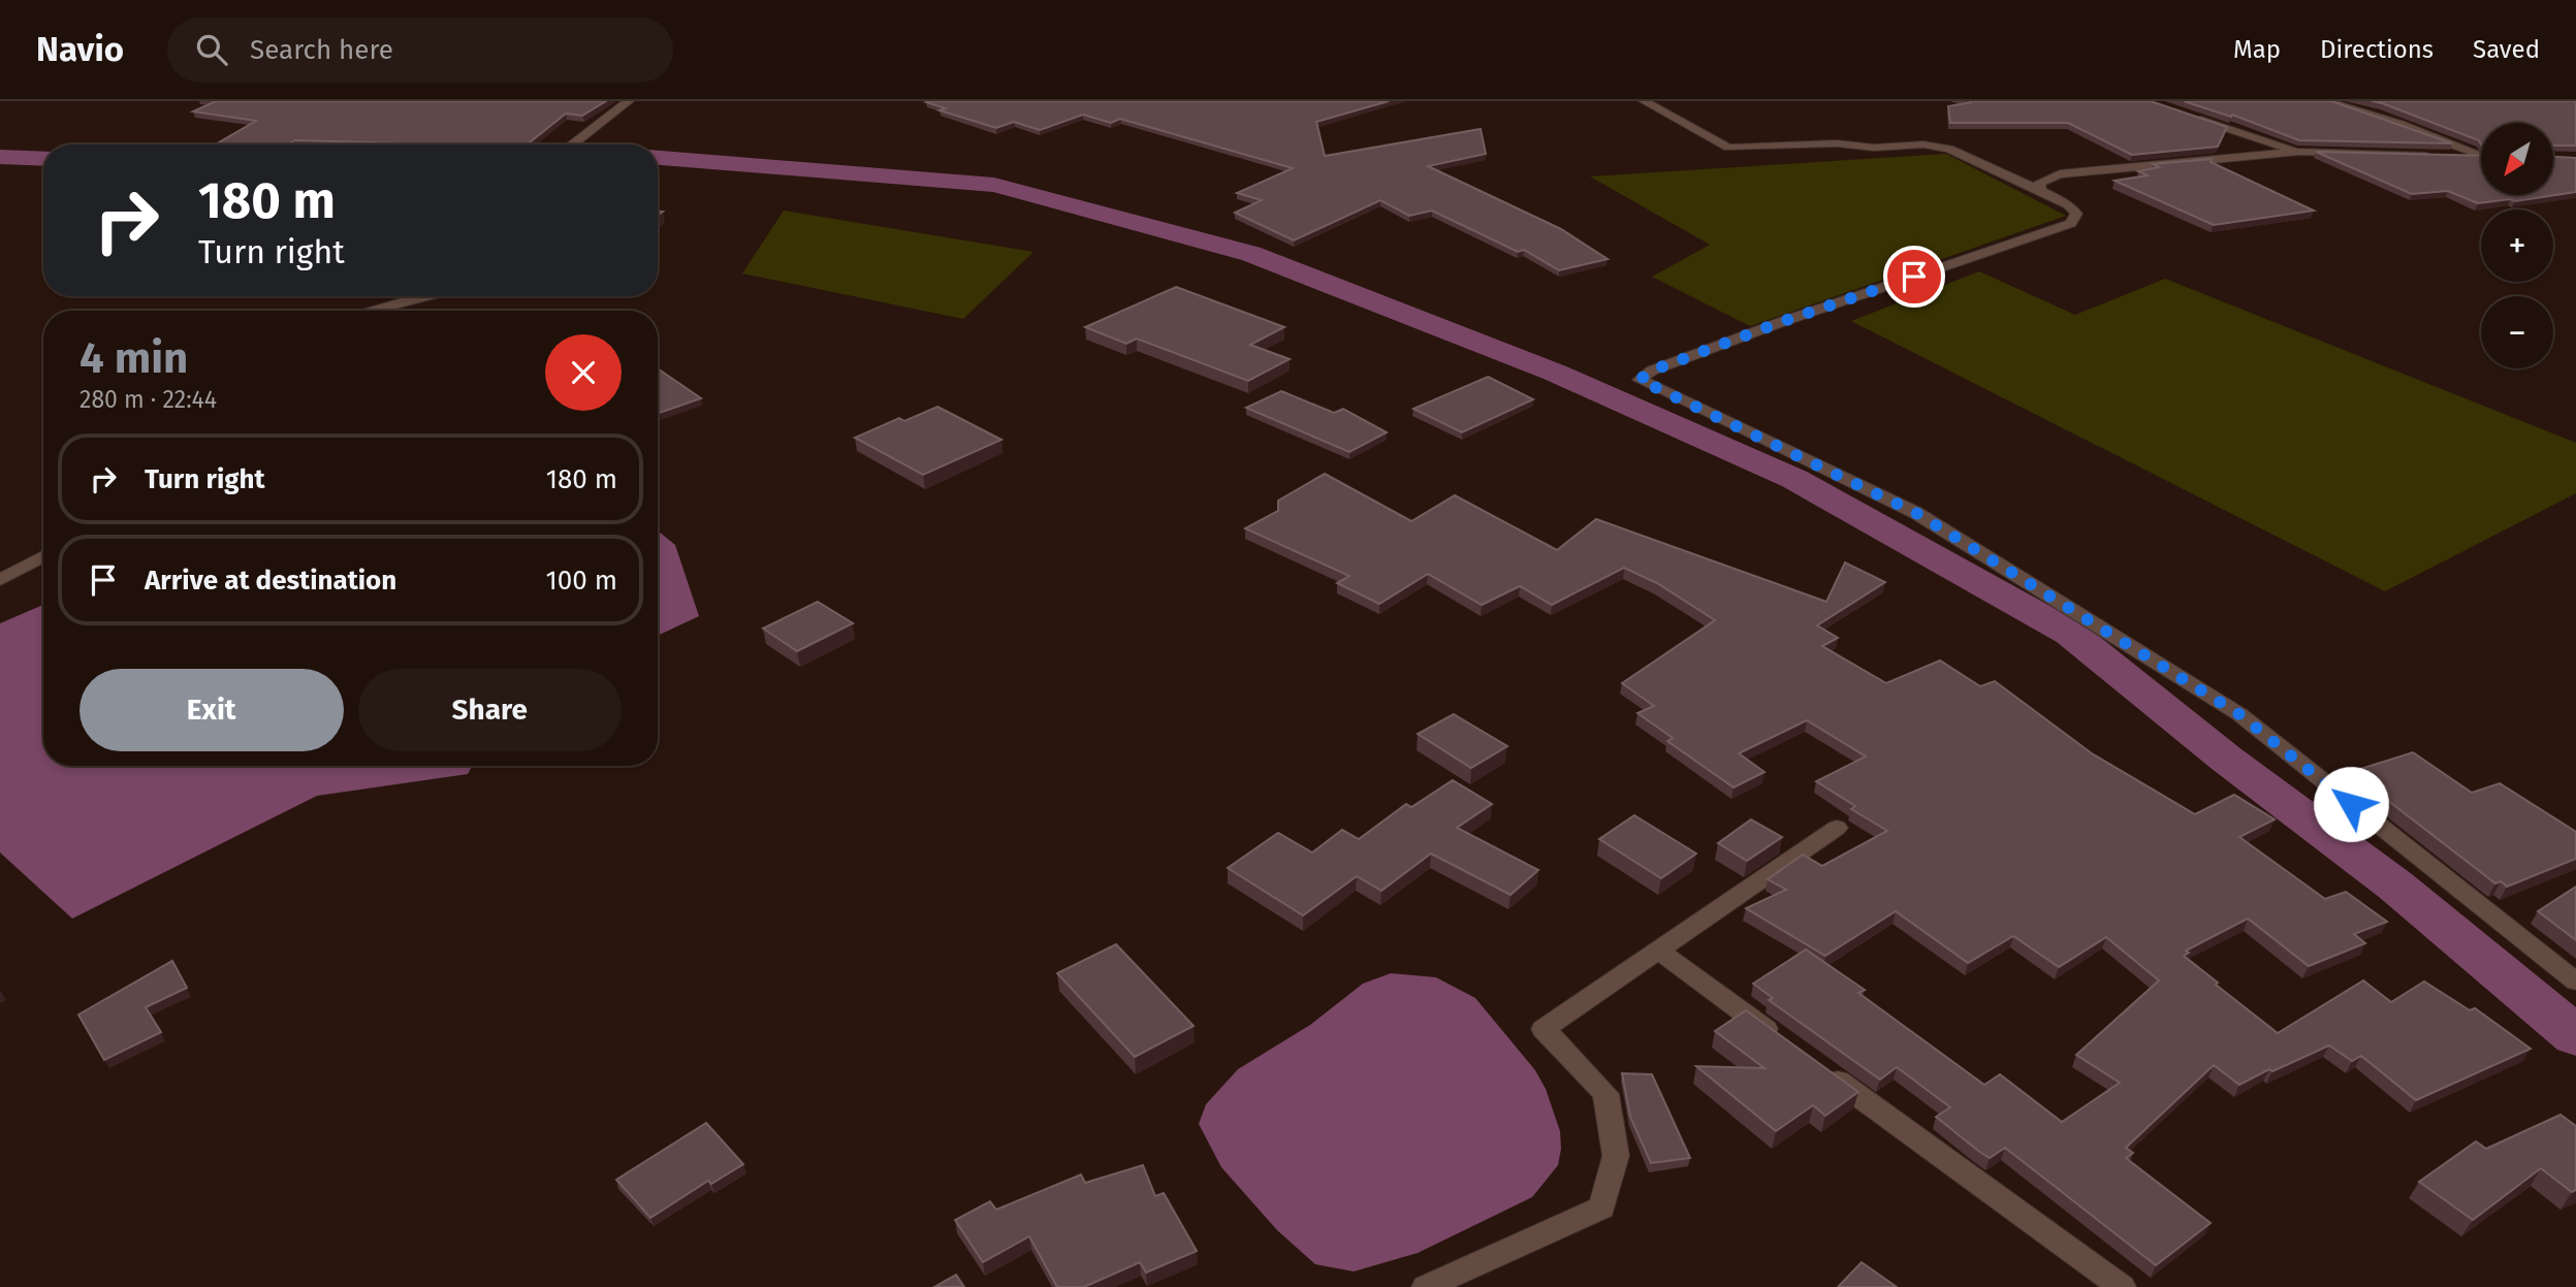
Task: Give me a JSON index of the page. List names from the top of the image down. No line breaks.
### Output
{"north":"bottom left","page":{"header":"Navio","search":"Search here","nav":["Map","Directions","Saved"],"map_buttons":["+","−"],"turn":["180 m","Turn right"],"heading":["4 min","280 m · 22:44"],"list":[{"name":"Turn right","value":"180 m"},{"name":"Arrive at destination","value":"100 m"}],"buttons":["Exit","Share"]}}
